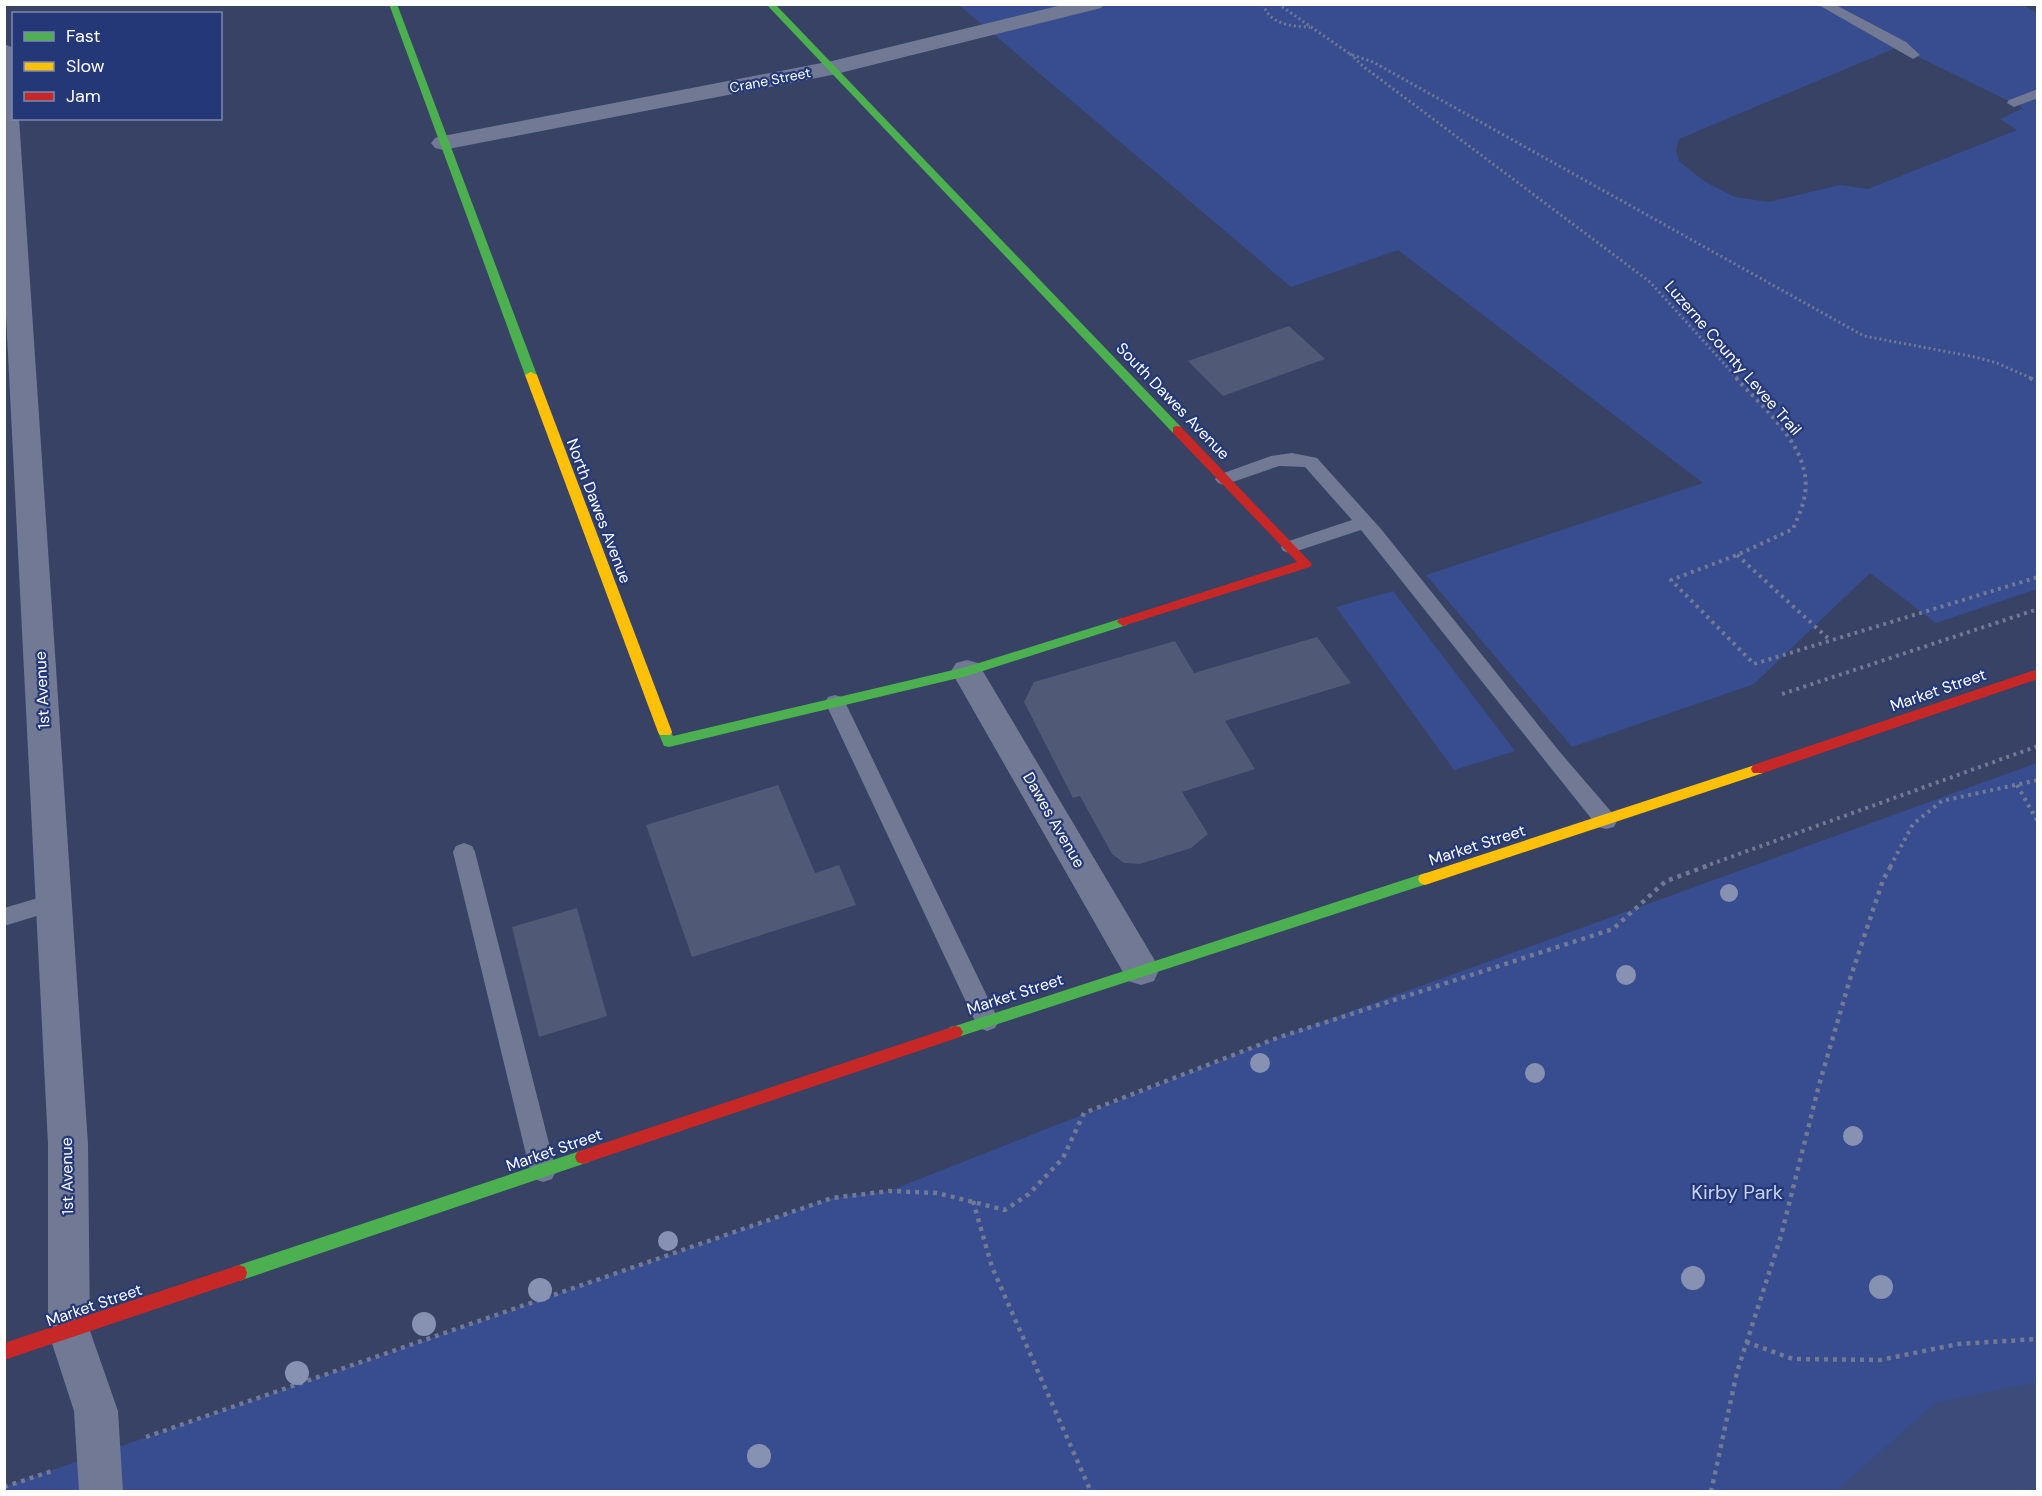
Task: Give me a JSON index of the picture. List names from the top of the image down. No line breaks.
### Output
{"streets":{"street":["Crane Street","South Dawes Avenue","North Dawes Avenue","1st Avenue","Market Street","Dawes Avenue"],"path":["Luzerne County Levee Trail"]},"crossings":[["Crane Street","South Dawes Avenue"],["Crane Street","North Dawes Avenue"],["South Dawes Avenue","North Dawes Avenue"],["South Dawes Avenue","Dawes Avenue"],["North Dawes Avenue","Dawes Avenue"],["1st Avenue","Market Street"],["Market Street","Dawes Avenue"]],"parks":["Kirby Park"],"legend":["Fast","Slow","Jam"]}
